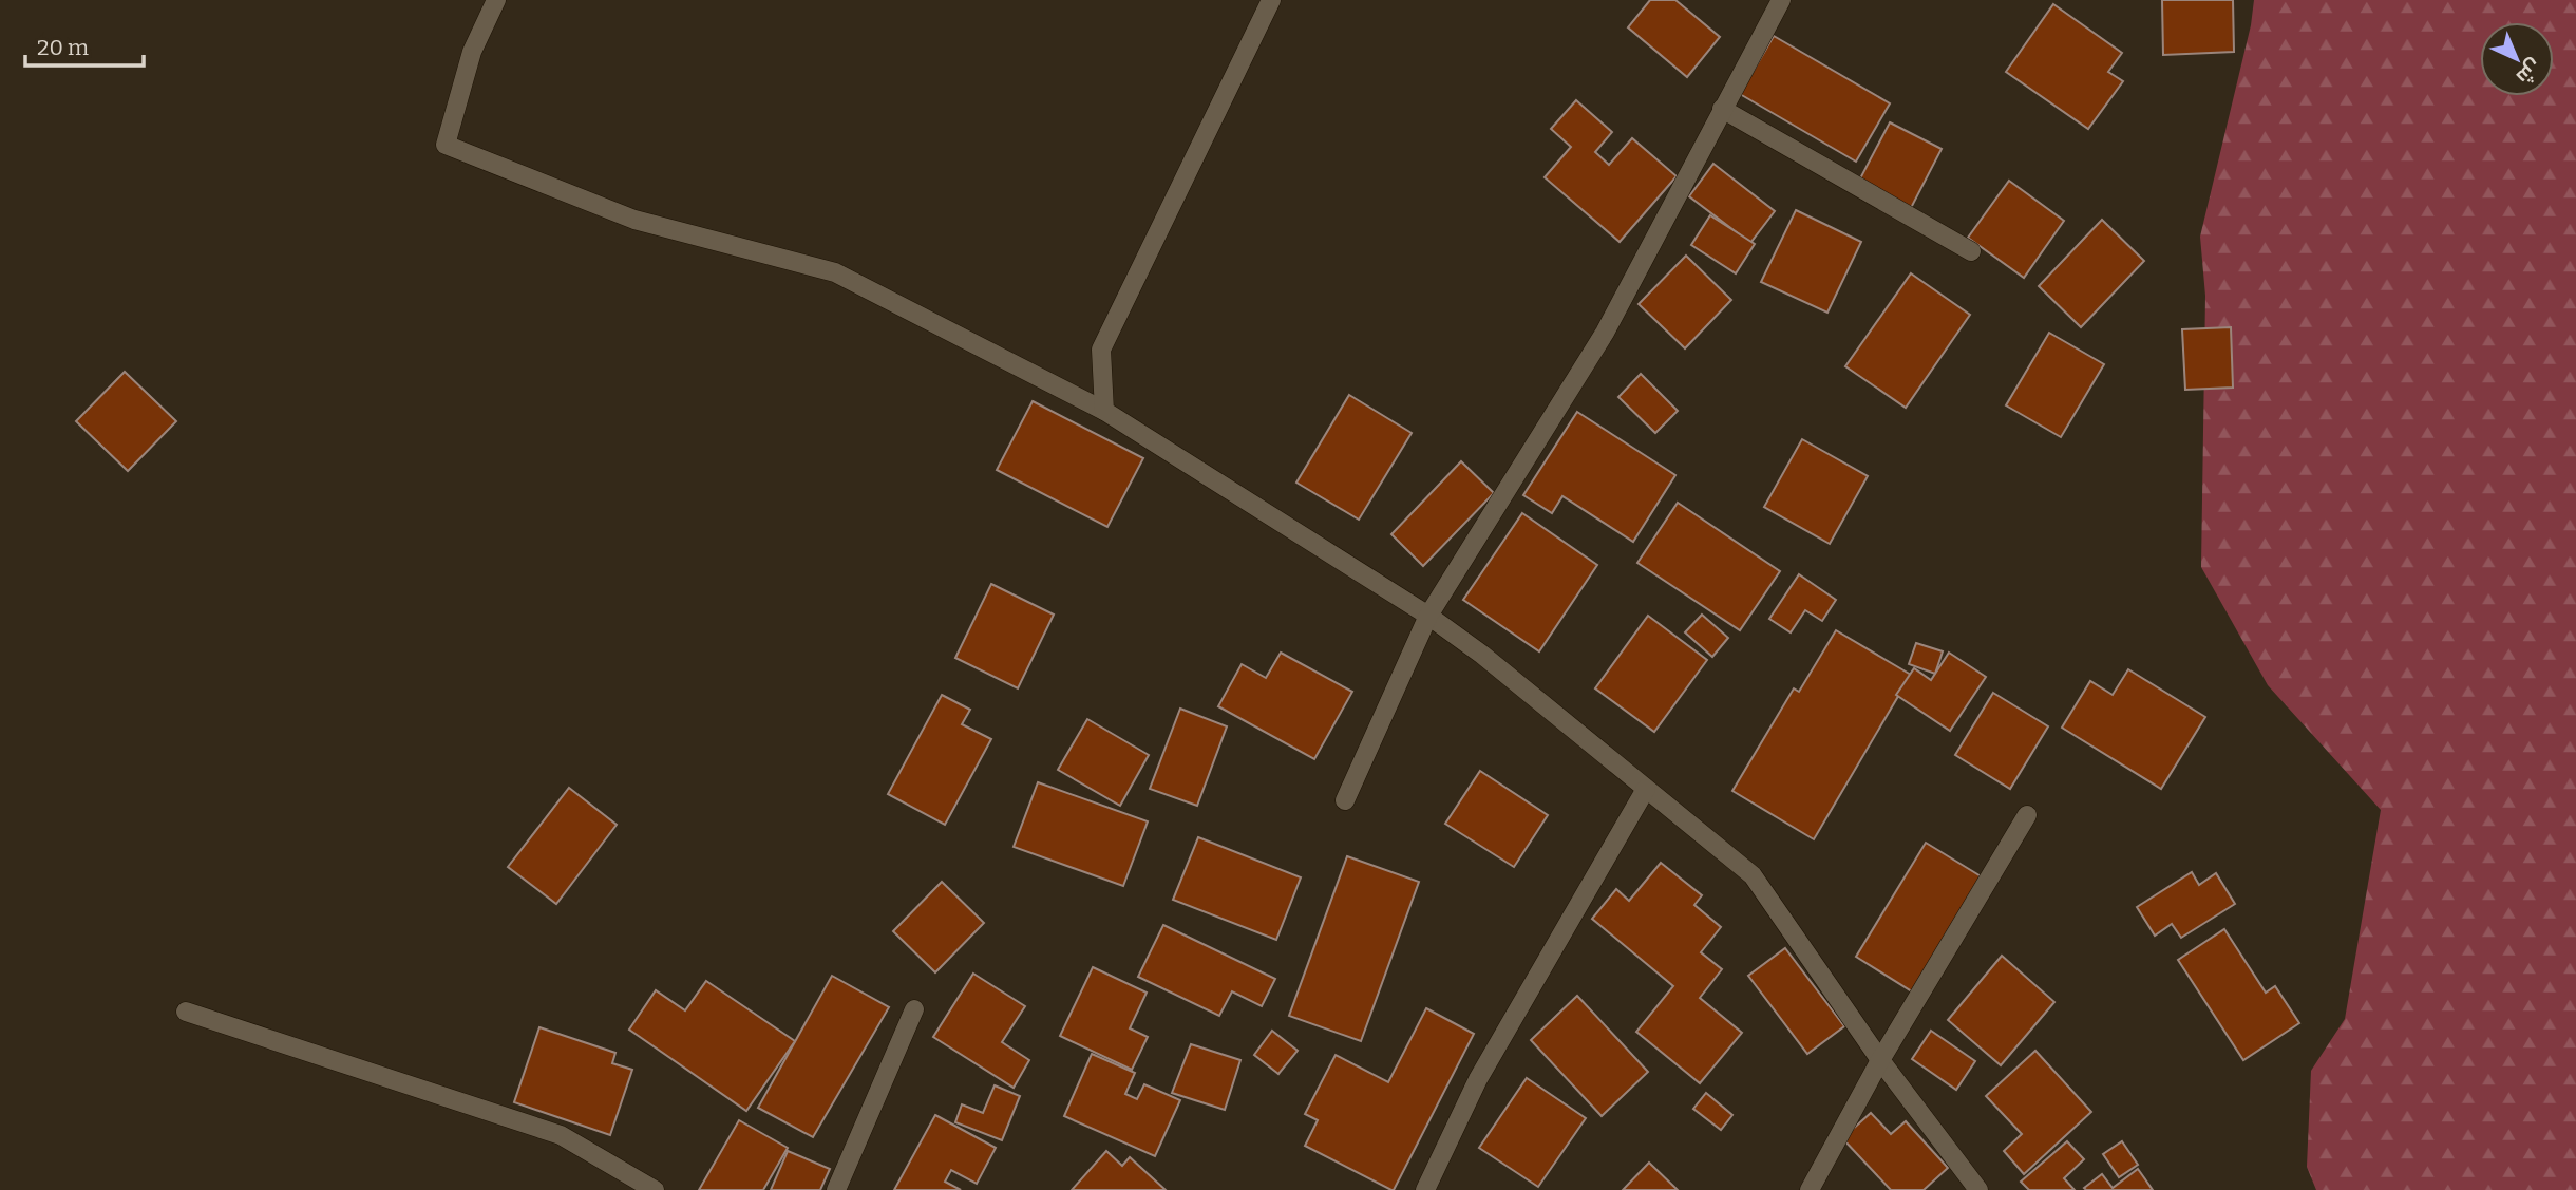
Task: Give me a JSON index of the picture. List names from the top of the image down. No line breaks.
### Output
{"scale_bar":"20 m","north":"bottom right"}
